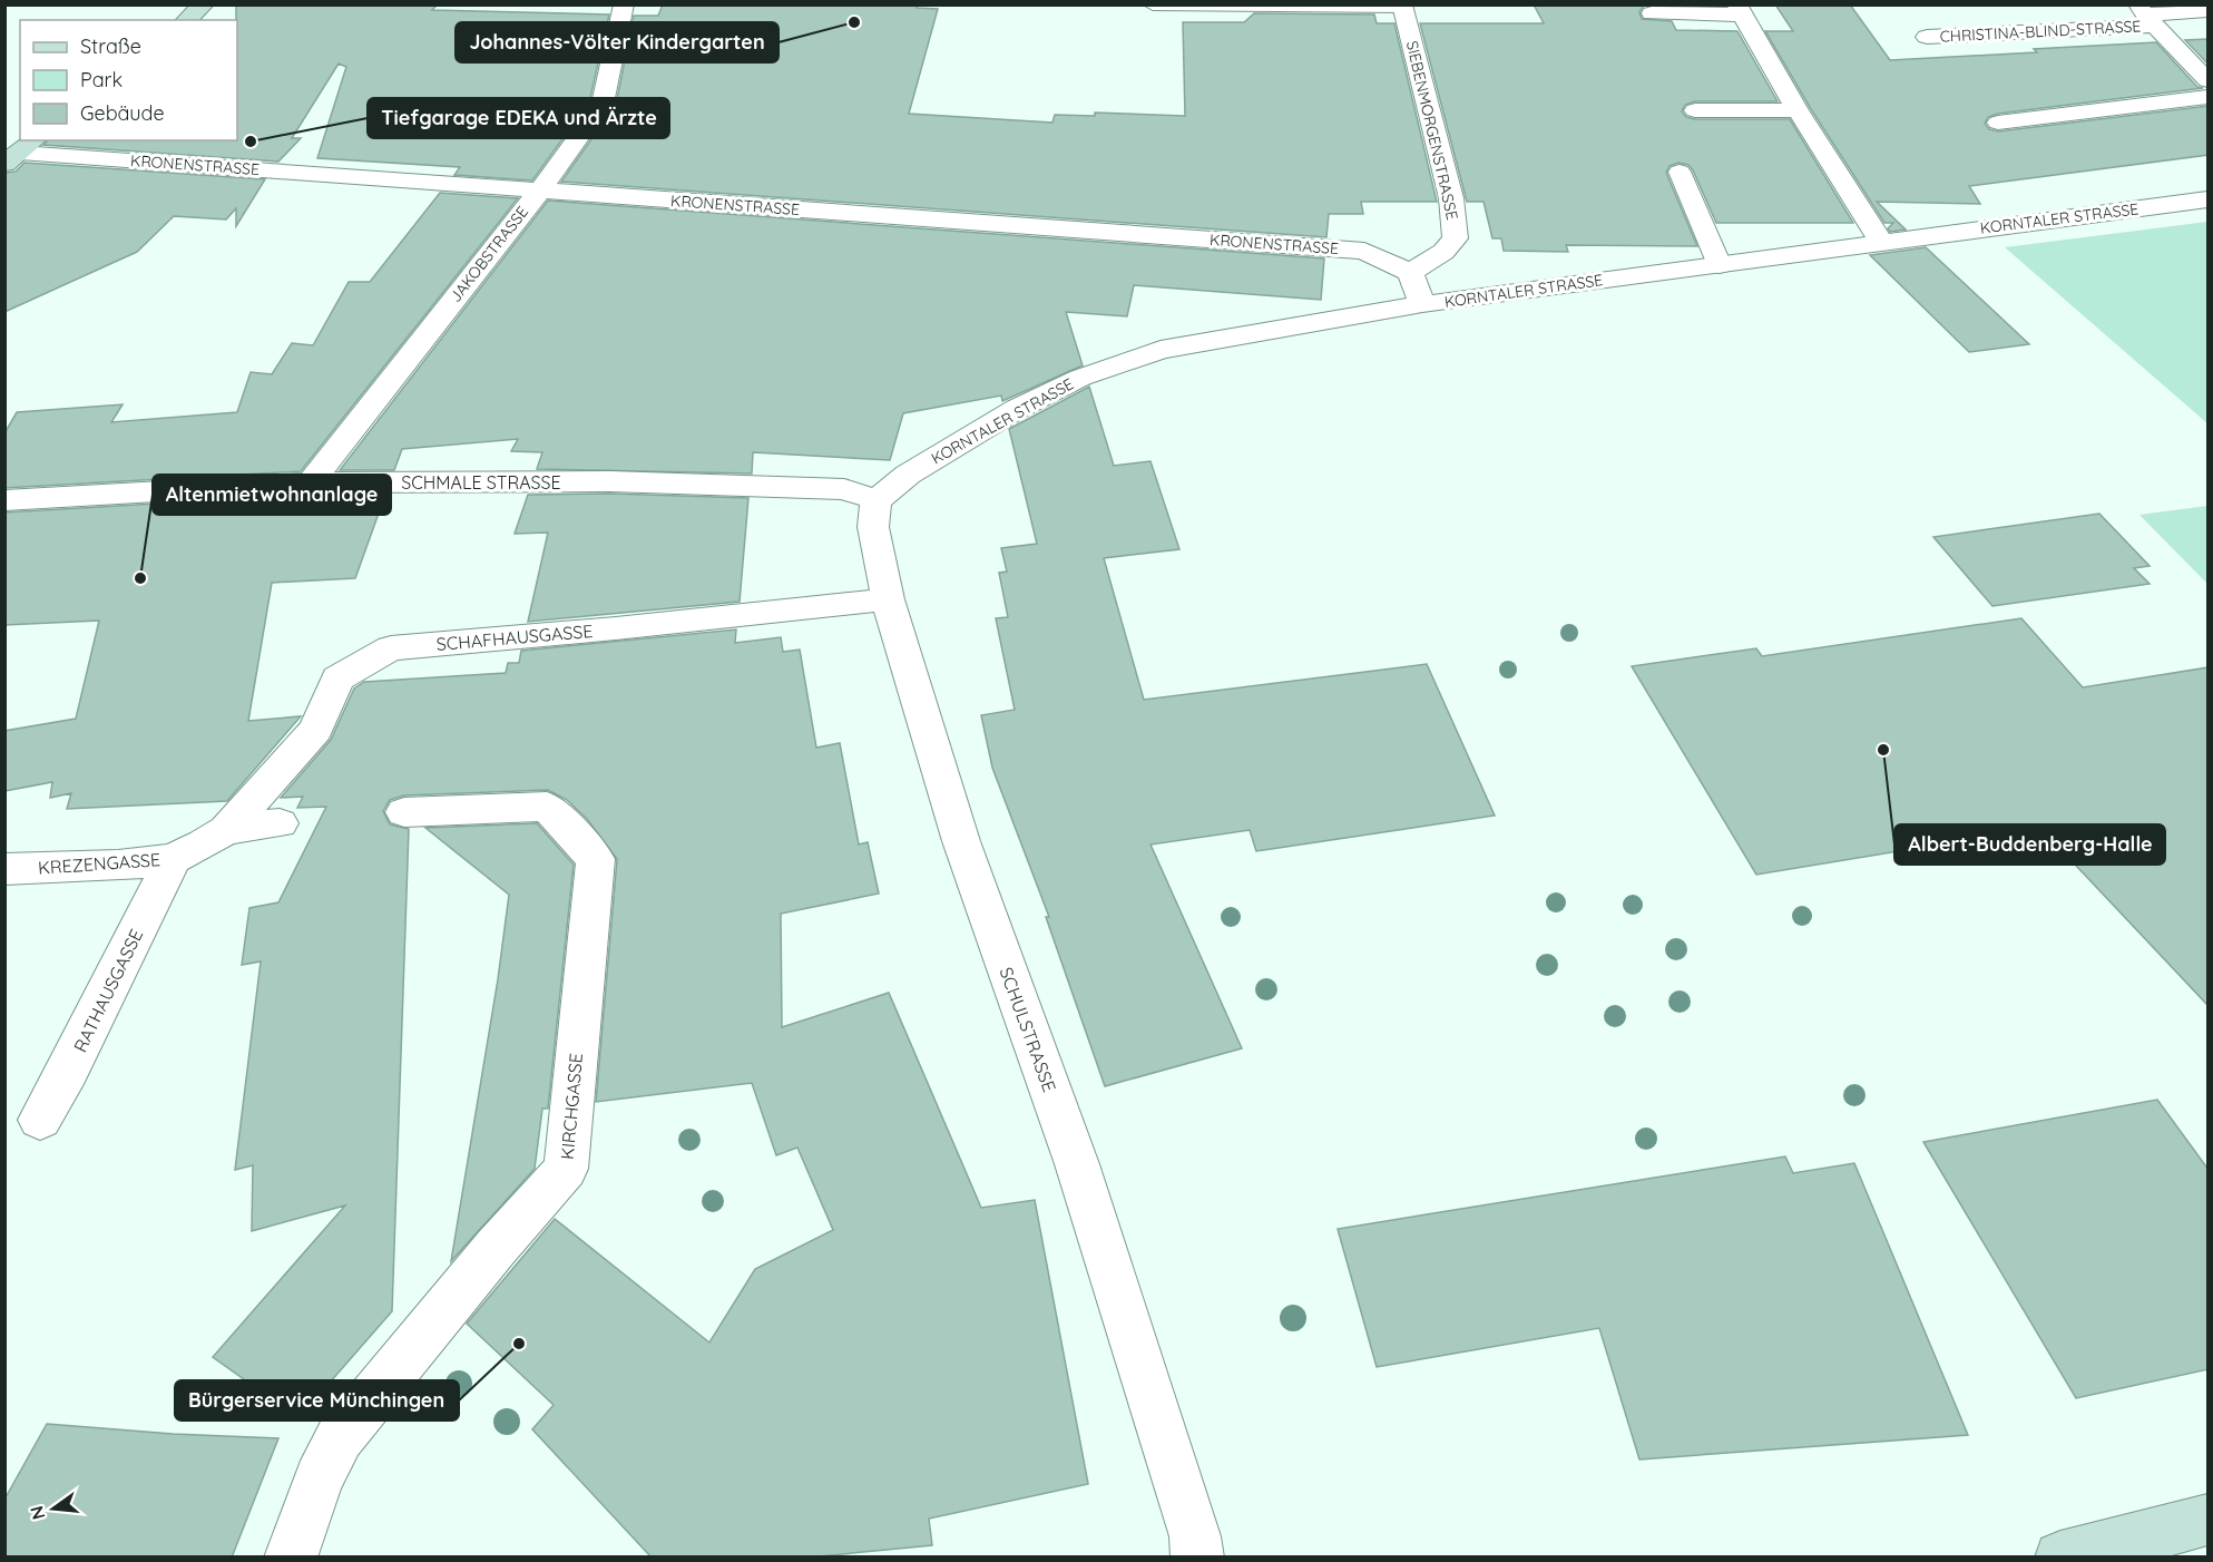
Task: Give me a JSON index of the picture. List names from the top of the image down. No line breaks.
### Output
{"streets":{"street":["CHRISTINA-BLIND-STRASSE","SIEBENMORGENSTRASSE","KRONENSTRASSE","KORNTALER STRASSE","JAKOBSTRASSE","SCHMALE STRASSE","SCHAFHAUSGASSE","KREZENGASSE","RATHAUSGASSE","SCHULSTRASSE","KIRCHGASSE"]},"crossings":[["SIEBENMORGENSTRASSE","KRONENSTRASSE"],["KRONENSTRASSE","JAKOBSTRASSE"],["KORNTALER STRASSE","SCHMALE STRASSE"],["KORNTALER STRASSE","SCHULSTRASSE"],["JAKOBSTRASSE","SCHMALE STRASSE"],["SCHMALE STRASSE","SCHULSTRASSE"],["SCHAFHAUSGASSE","KREZENGASSE"],["SCHAFHAUSGASSE","SCHULSTRASSE"],["KREZENGASSE","RATHAUSGASSE"]],"places":["Johannes-Völter Kindergarten","Tiefgarage EDEKA und Ärzte","Altenmietwohnanlage","Albert-Buddenberg-Halle","Bürgerservice Münchingen"],"legend":["Straße","Park","Gebäude"],"north":"left"}
